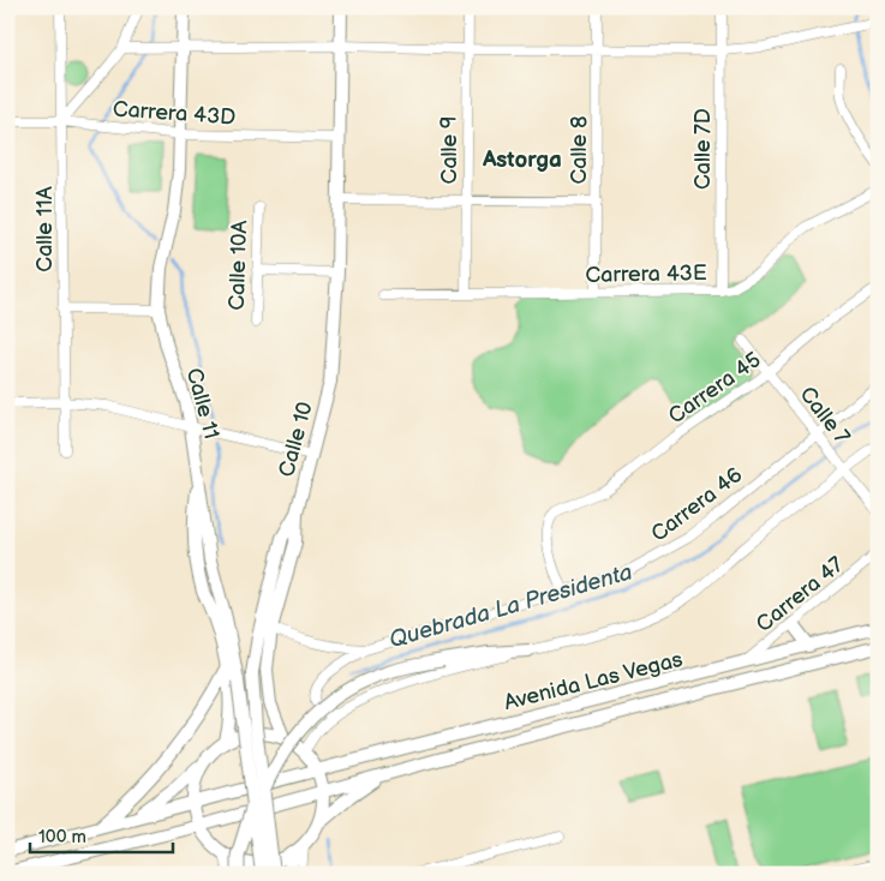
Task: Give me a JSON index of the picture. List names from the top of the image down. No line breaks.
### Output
{"streets":{"main road":["Calle 11","Calle 10","Avenida Las Vegas"],"street":["Carrera 43D","Calle 7D","Calle 9","Calle 8","Calle 11A","Calle 10A","Carrera 43E","Carrera 45","Calle 7","Carrera 46","Carrera 47"]},"crossings":[["Carrera 43D","Calle 11A"],["Carrera 43D","Calle 11"],["Carrera 43D","Calle 10"],["Calle 7D","Carrera 43E"],["Calle 9","Carrera 43E"],["Calle 8","Carrera 43E"],["Carrera 45","Calle 7"],["Carrera 45","Carrera 46"],["Calle 7","Carrera 46"],["Carrera 47","Avenida Las Vegas"]],"districts":["Astorga"],"water":["Quebrada La Presidenta"],"scale_bar":"100 m"}
